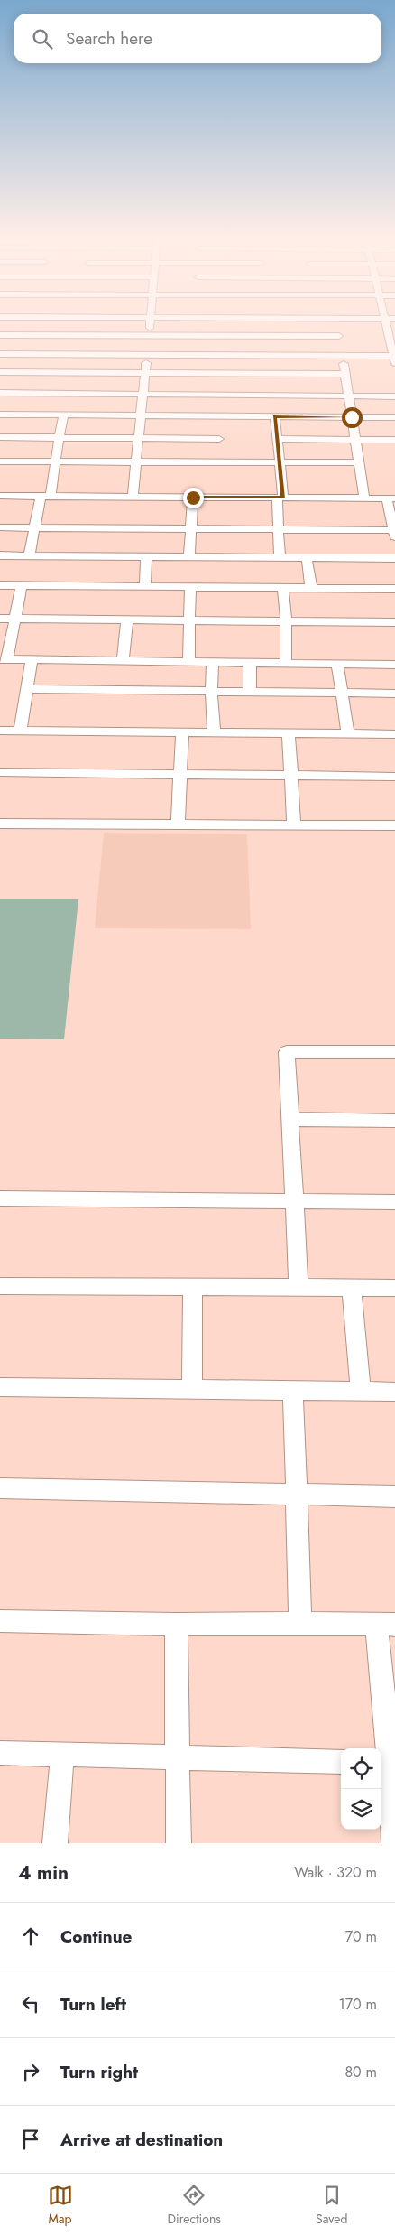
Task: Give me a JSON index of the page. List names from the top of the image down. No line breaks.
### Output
{"page":{"search":"Search here","heading":["4 min","Walk · 320 m"],"list":[["Continue","70 m"],["Turn left","170 m"],["Turn right","80 m"],"Arrive at destination"],"nav":["Map","Directions","Saved"]}}
